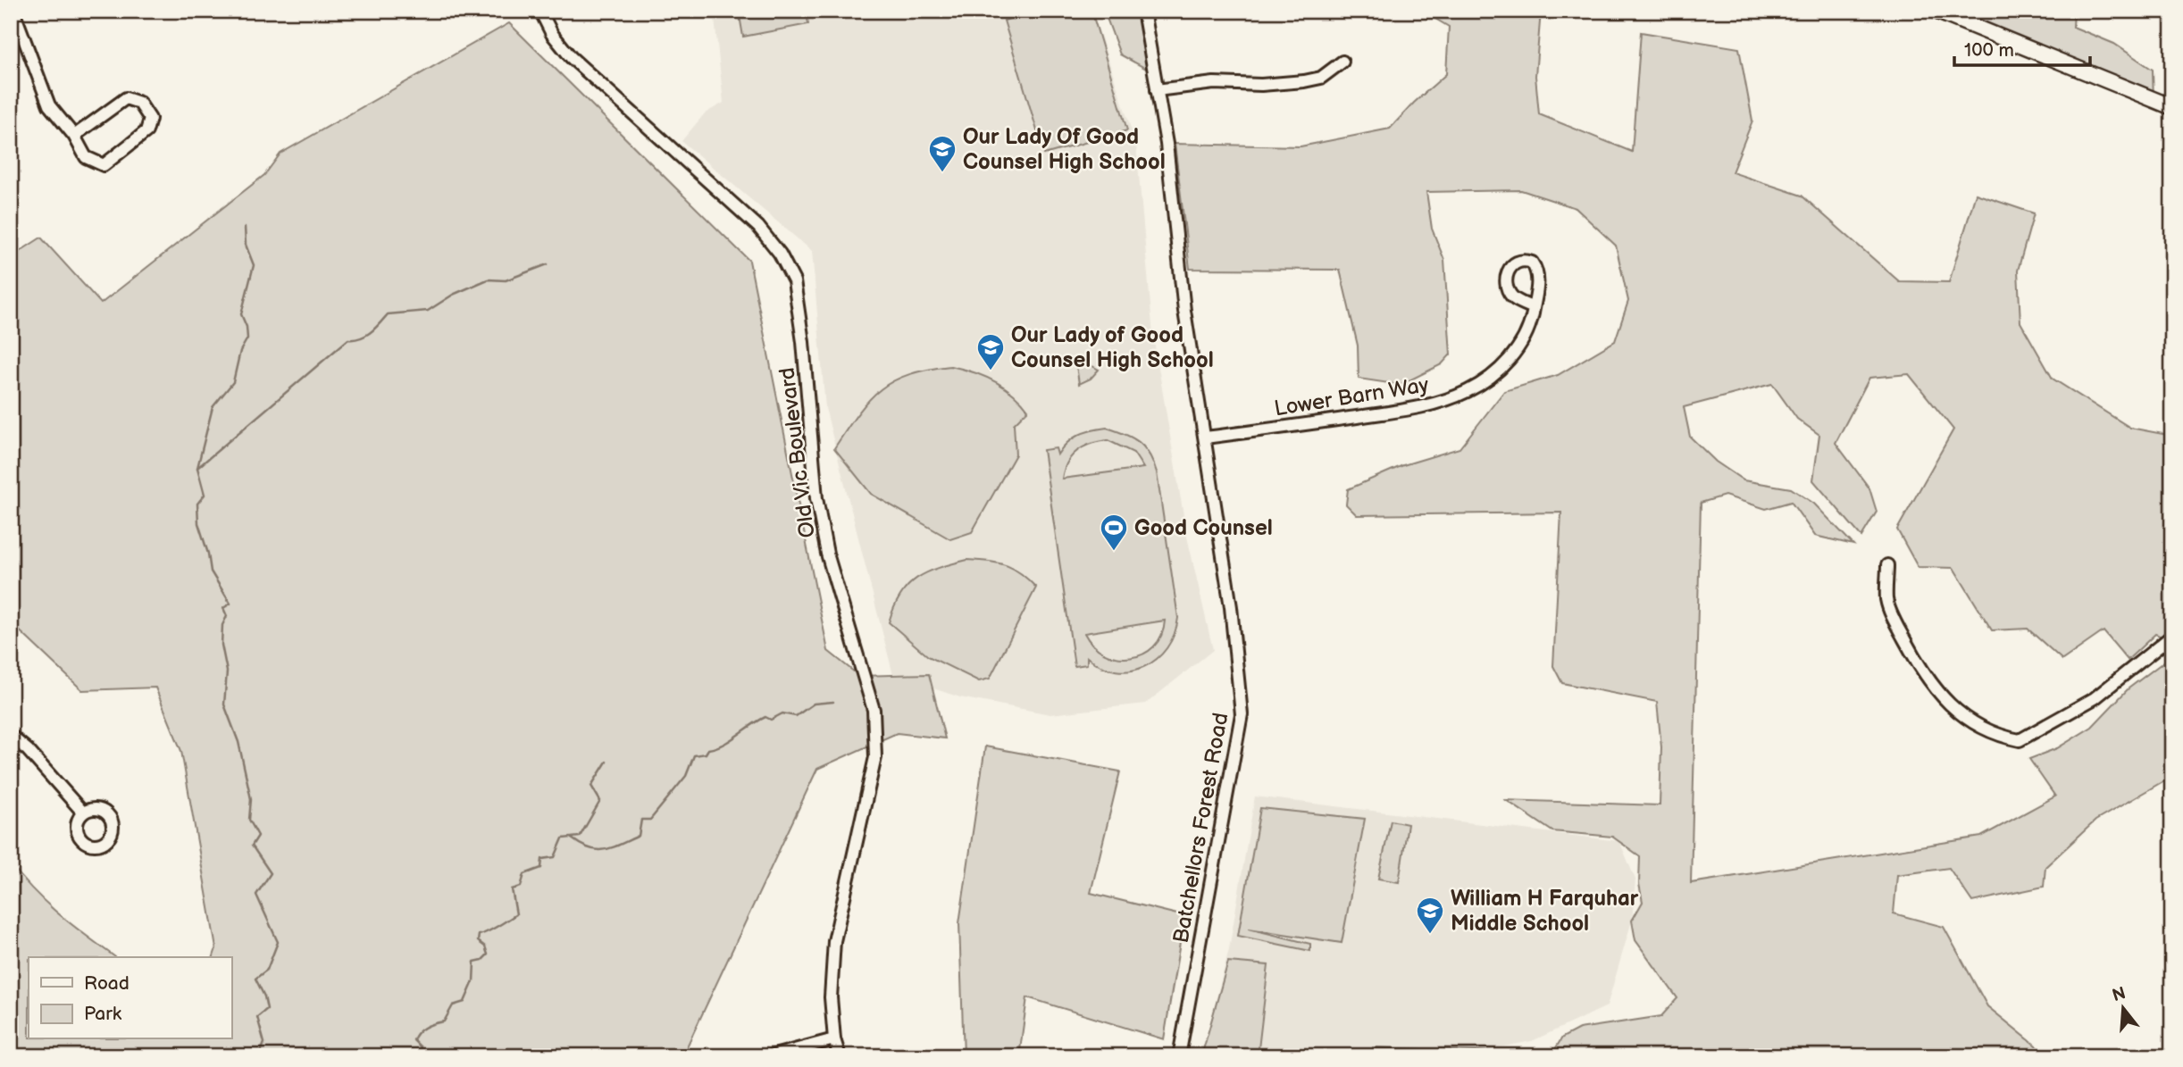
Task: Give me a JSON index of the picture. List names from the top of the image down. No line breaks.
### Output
{"streets":{"street":["Lower Barn Way","Old Vic Boulevard","Batchellors Forest Road"]},"crossings":[["Lower Barn Way","Batchellors Forest Road"]],"places":{"school or university":["Our Lady Of Good Counsel High School","Our Lady of Good Counsel High School","William H Farquhar Middle School"],"sports":["Good Counsel"]},"legend":["Road","Park"],"scale_bar":"100 m","north":"top"}
